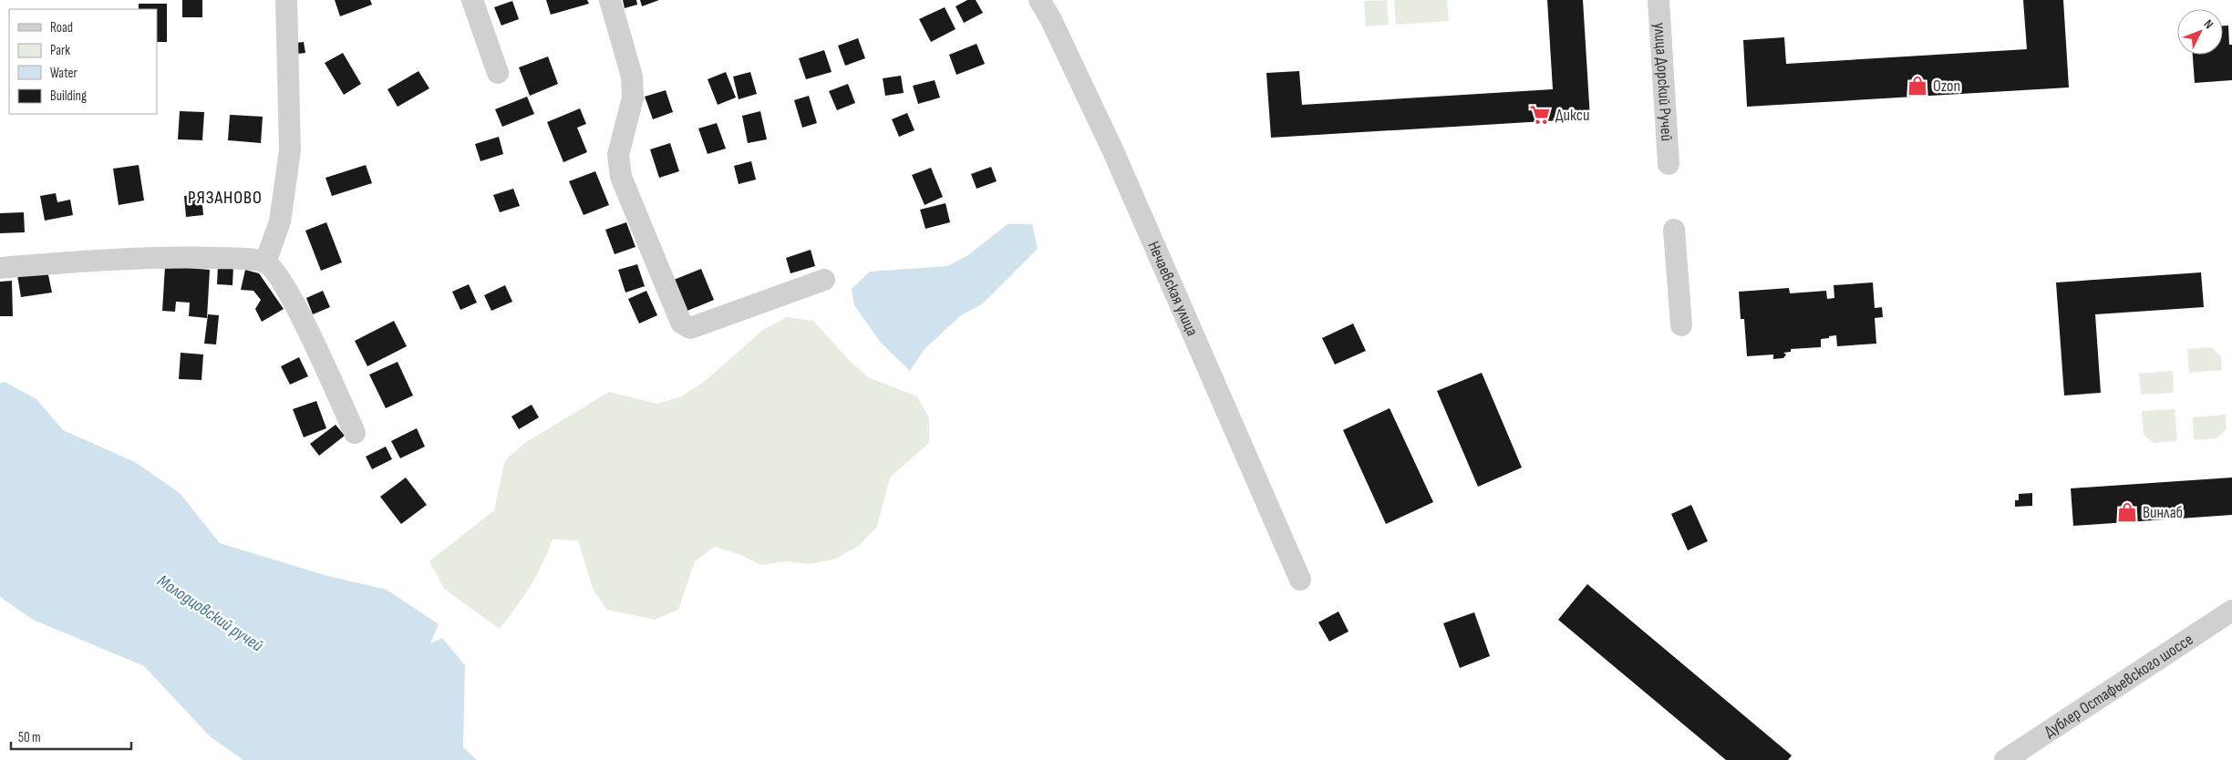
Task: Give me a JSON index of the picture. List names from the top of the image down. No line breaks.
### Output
{"streets":{"street":["улица Дорский Ручей","Нечаевская улица","Дублер Остафьевского шоссе"]},"districts":["РЯЗАНОВО"],"water":["Молодцовский ручей"],"places":{"shop":["Ozon","Винлаб"],"supermarket":["Дикси"]},"legend":["Road","Park","Water","Building"],"scale_bar":"50 m","north":"top right"}
